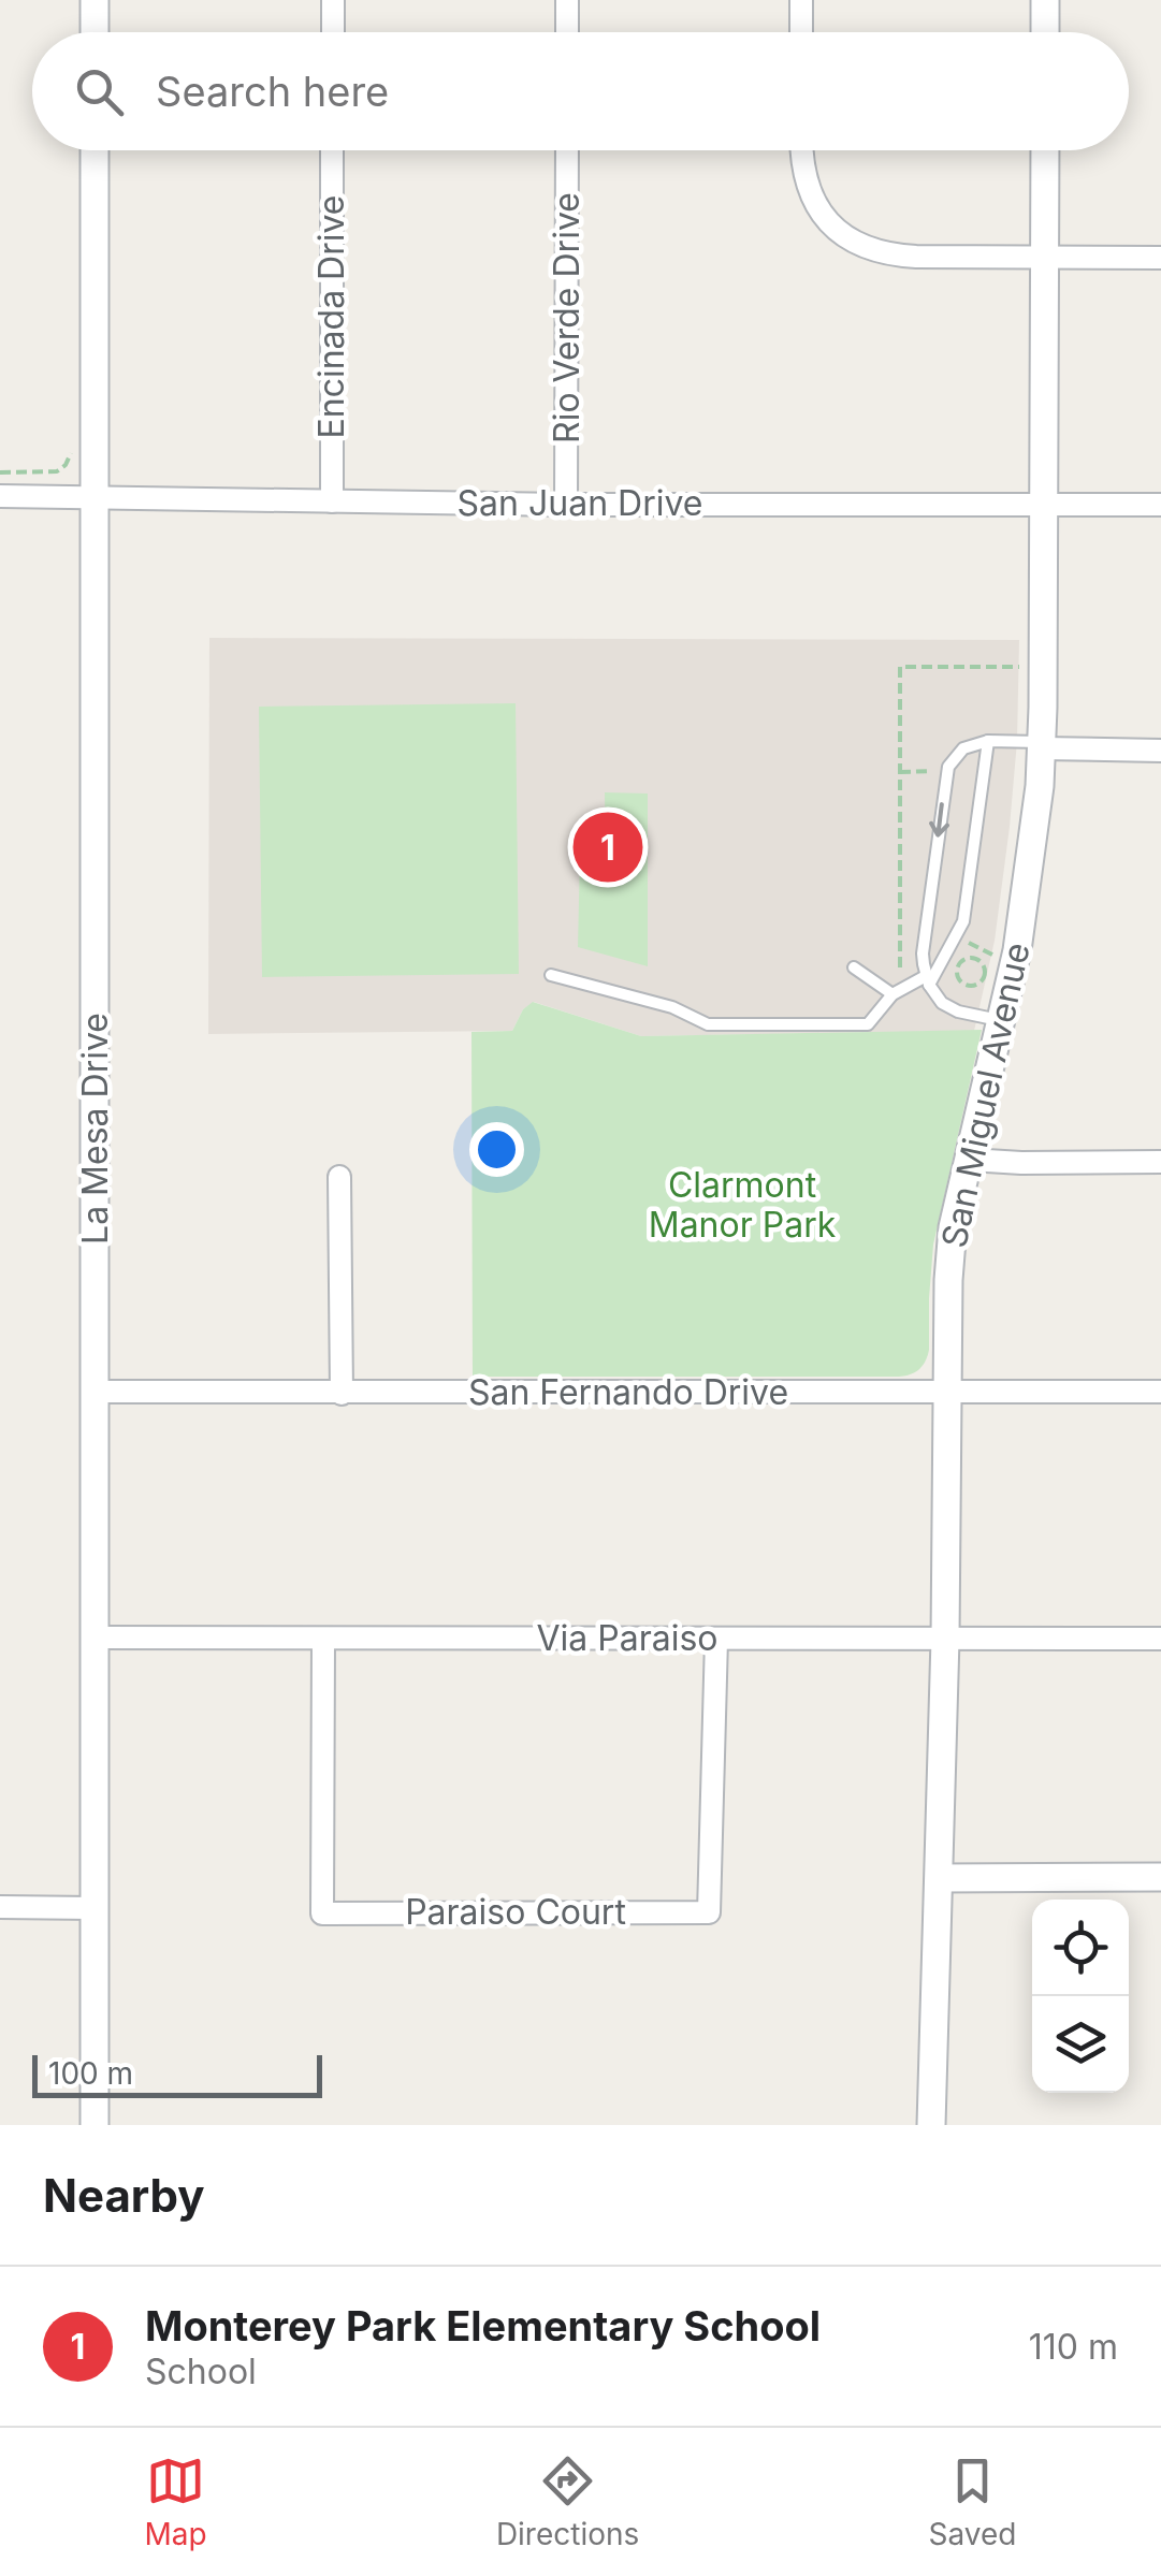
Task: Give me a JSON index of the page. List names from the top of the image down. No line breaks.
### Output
{"streets":{"street":["Encinada Drive","Rio Verde Drive","San Juan Drive","San Miguel Avenue","La Mesa Drive","San Fernando Drive","Via Paraiso","Paraiso Court"]},"crossings":[["Encinada Drive","San Juan Drive"],["Rio Verde Drive","San Juan Drive"],["San Juan Drive","San Miguel Avenue"],["San Juan Drive","La Mesa Drive"],["San Miguel Avenue","San Fernando Drive"],["San Miguel Avenue","Via Paraiso"],["La Mesa Drive","San Fernando Drive"],["La Mesa Drive","Via Paraiso"],["Via Paraiso","Paraiso Court"]],"parks":["Clarmont Manor Park"],"scale_bar":"100 m","page":{"search":"Search here","pins":"1","scale":"100 m","heading":"Nearby","list":[{"mark":"1","name":"Monterey Park Elementary School","note":"School","value":"110 m"}],"nav":["Map","Directions","Saved"]}}
